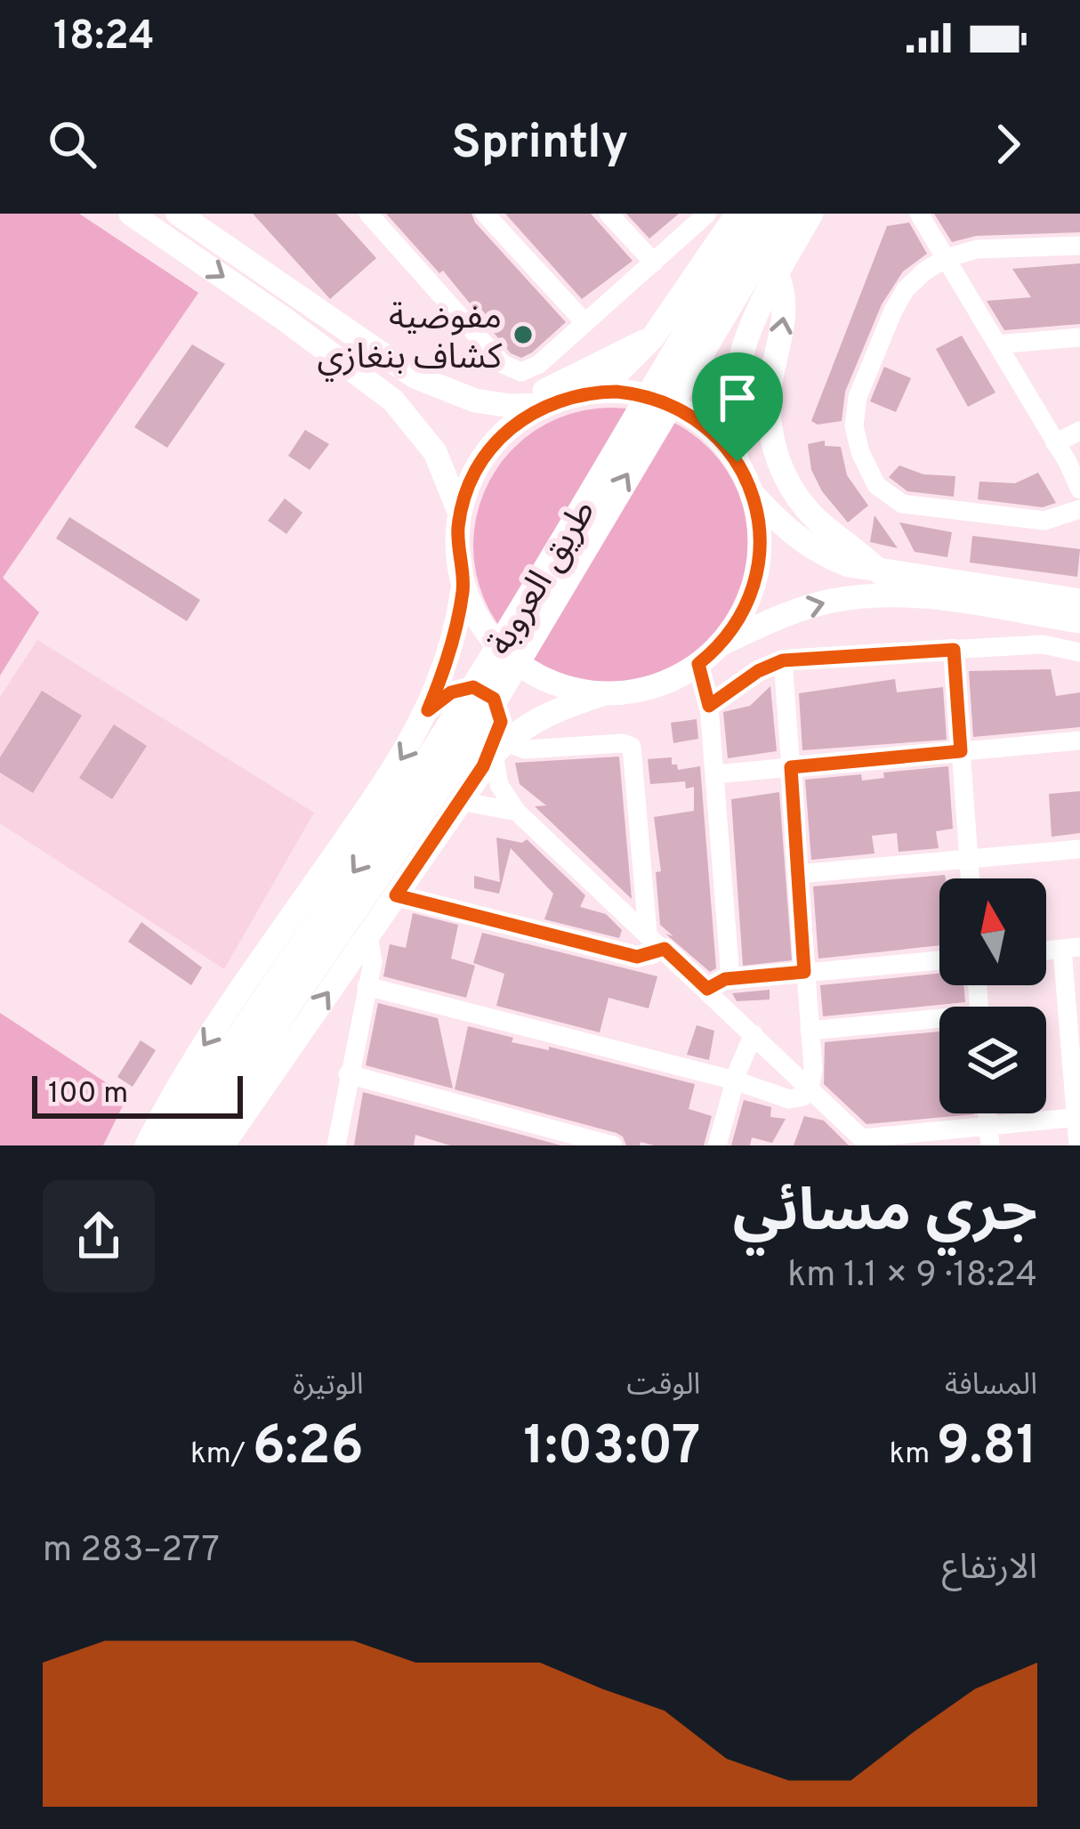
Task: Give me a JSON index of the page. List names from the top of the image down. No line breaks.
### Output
{"streets":{"highway":["طريق العروبة"]},"places":["مفوضية كشاف بنغازي"],"scale_bar":"100 m","north":"top","page":{"status":"18:24","header":"Sprintly","scale":"100 m","heading":["جري مسائي","18:24 · 9 × 1.1 km"],"stats":[["المسافة","9.81 km"],["الوقت","1:03:07"],["الوتيرة","6:26 /km"]],"chart":["الارتفاع","277–283 m"]}}
